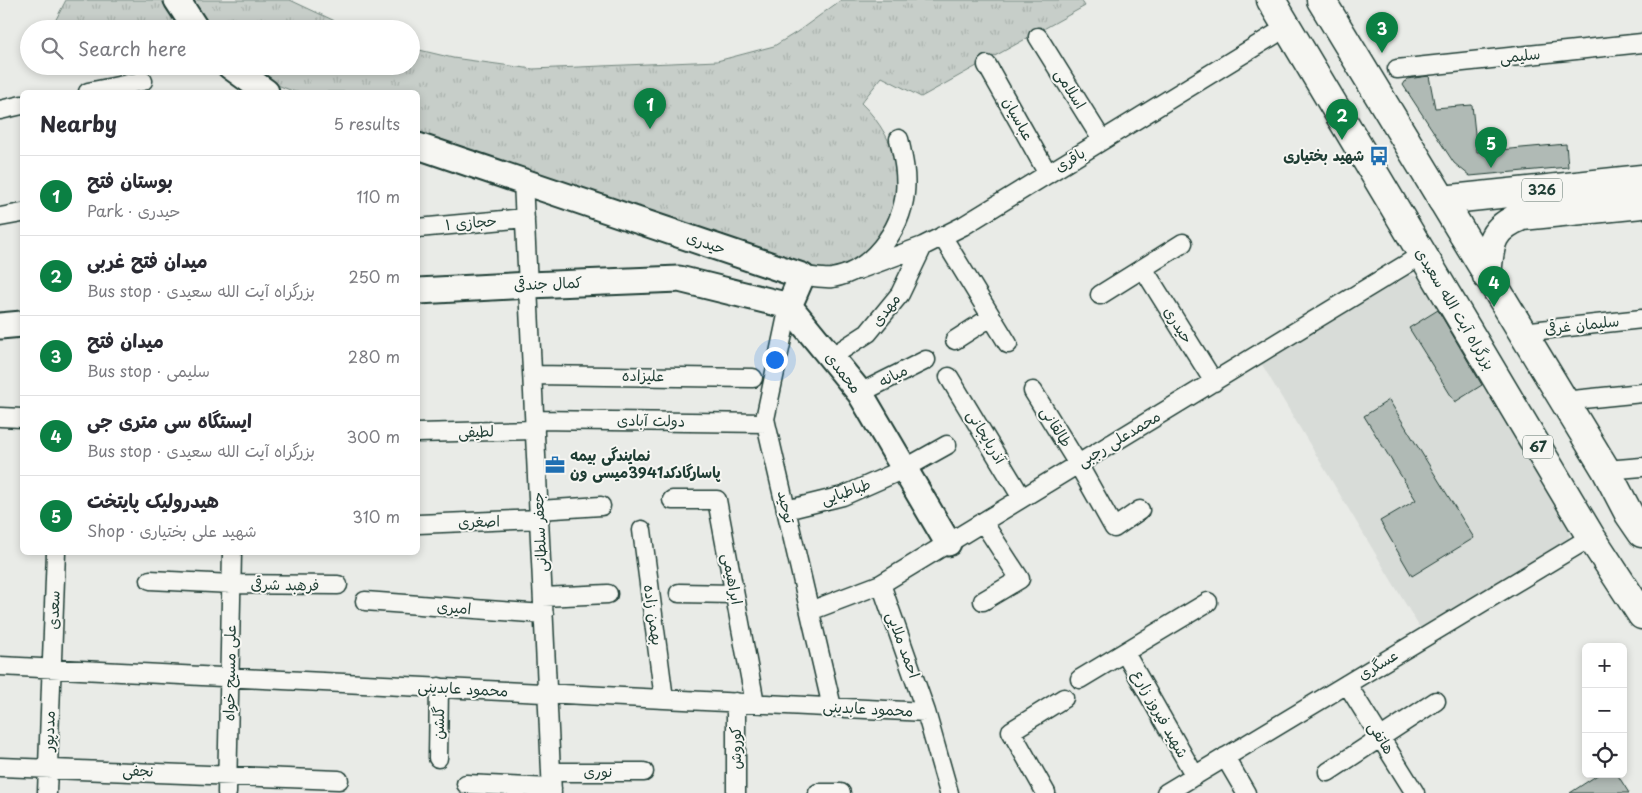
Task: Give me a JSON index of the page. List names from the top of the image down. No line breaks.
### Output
{"streets":{"main road":["326","بزرگراه آیت الله سعیدی","67"],"street":["سلیمی","اسلامی","عباسیان","باقری","حجازی ۱","حیدری","کمال جندقی","مهدی","سلیمان غرقی","محمدی","علیزاده","میانه","دولت آبادی","طالقانی","لطیفی","آذربایجانی","محمدعلی رجبی","طباطبایی","توحید","اصغری","جعفر سلطانی","ابراهیمی","فرهبد شرقی","امیری","سعدی","بهمن زاده","احمد ملایی","عسگری","علی مسیح خواه","محمود عابدینی","شهید فیروز زارع","گلشن","مددپور","هاتفی","کوروش","نجفی","نوری"]},"crossings":[["اسلامی","باقری"],["عباسیان","باقری"],["باقری","حیدری"],["باقری","مهدی"],["حجازی ۱","جعفر سلطانی"],["حیدری","محمدعلی رجبی"],["حیدری","جعفر سلطانی"],["کمال جندقی","محمدی"],["کمال جندقی","توحید"],["کمال جندقی","جعفر سلطانی"],["بزرگراه آیت الله سعیدی","محمدعلی رجبی"],["بزرگراه آیت الله سعیدی","عسگری"],["مهدی","محمدی"],["محمدی","میانه"],["محمدی","محمدعلی رجبی"],["محمدی","طباطبایی"],["محمدی","توحید"],["علیزاده","جعفر سلطانی"],["دولت آبادی","لطیفی"],["دولت آبادی","توحید"],["دولت آبادی","جعفر سلطانی"],["طالقانی","محمدعلی رجبی"],["لطیفی","جعفر سلطانی"],["آذربایجانی","محمدعلی رجبی"],["محمدعلی رجبی","توحید"],["محمدعلی رجبی","احمد ملایی"],["طباطبایی","توحید"],["توحید","محمود عابدینی"],["اصغری","جعفر سلطانی"],["جعفر سلطانی","امیری"],["جعفر سلطانی","محمود عابدینی"],["جعفر سلطانی","نوری"],["ابراهیمی","محمود عابدینی"],["فرهبد شرقی","علی مسیح خواه"],["سعدی","محمود عابدینی"],["سعدی","مددپور"],["بهمن زاده","محمود عابدینی"],["احمد ملایی","محمود عابدینی"],["عسگری","شهید فیروز زارع"],["عسگری","هاتفی"],["علی مسیح خواه","محمود عابدینی"],["علی مسیح خواه","نجفی"],["محمود عابدینی","گلشن"],["محمود عابدینی","مددپور"],["محمود عابدینی","کوروش"],["مددپور","نجفی"]],"places":{"bus stop":["شهید بختیاری"],"office":["نمایندگی بیمه پاسارگادکد3941میسی ون"]},"page":{"pins":["3","1","2","5","4"],"search":"Search here","heading":["Nearby","5 results"],"list":[{"mark":"1","name":"بوستان فتح","note":"Park · حیدری","value":"110 m"},{"mark":"2","name":"میدان فتح غربی","note":"Bus stop · بزرگراه آیت الله سعیدی","value":"250 m"},{"mark":"3","name":"میدان فتح","note":"Bus stop · سلیمی","value":"280 m"},{"mark":"4","name":"ایستگاه سی متری جی","note":"Bus stop · بزرگراه آیت الله سعیدی","value":"300 m"},{"mark":"5","name":"هیدرولیک پایتخت","note":"Shop · شهید علی بختیاری","value":"310 m"}],"map_buttons":["+","−"]}}
